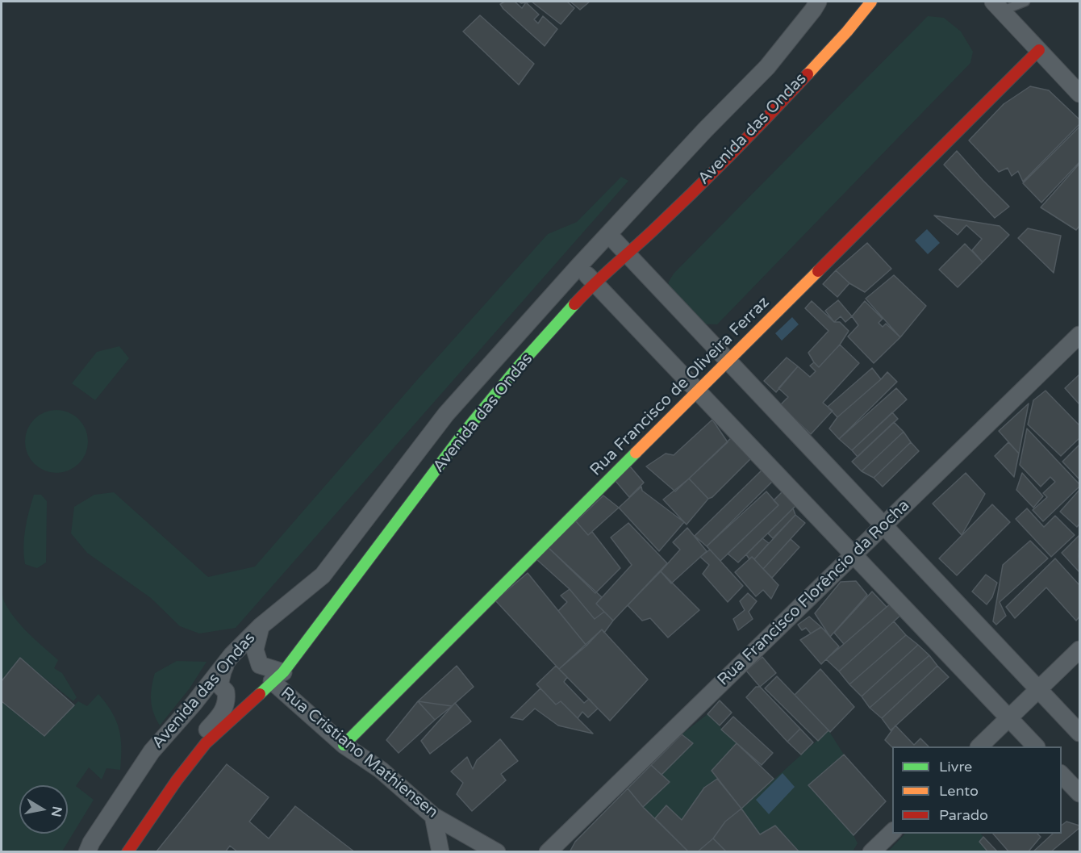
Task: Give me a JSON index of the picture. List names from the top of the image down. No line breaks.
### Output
{"streets":{"street":["Avenida das Ondas","Rua Francisco de Oliveira Ferraz","Rua Francisco Florêncio da Rocha","Rua Cristiano Mathiensen"]},"crossings":[["Avenida das Ondas","Rua Cristiano Mathiensen"],["Rua Francisco de Oliveira Ferraz","Rua Cristiano Mathiensen"]],"legend":["Livre","Lento","Parado"],"north":"right"}
